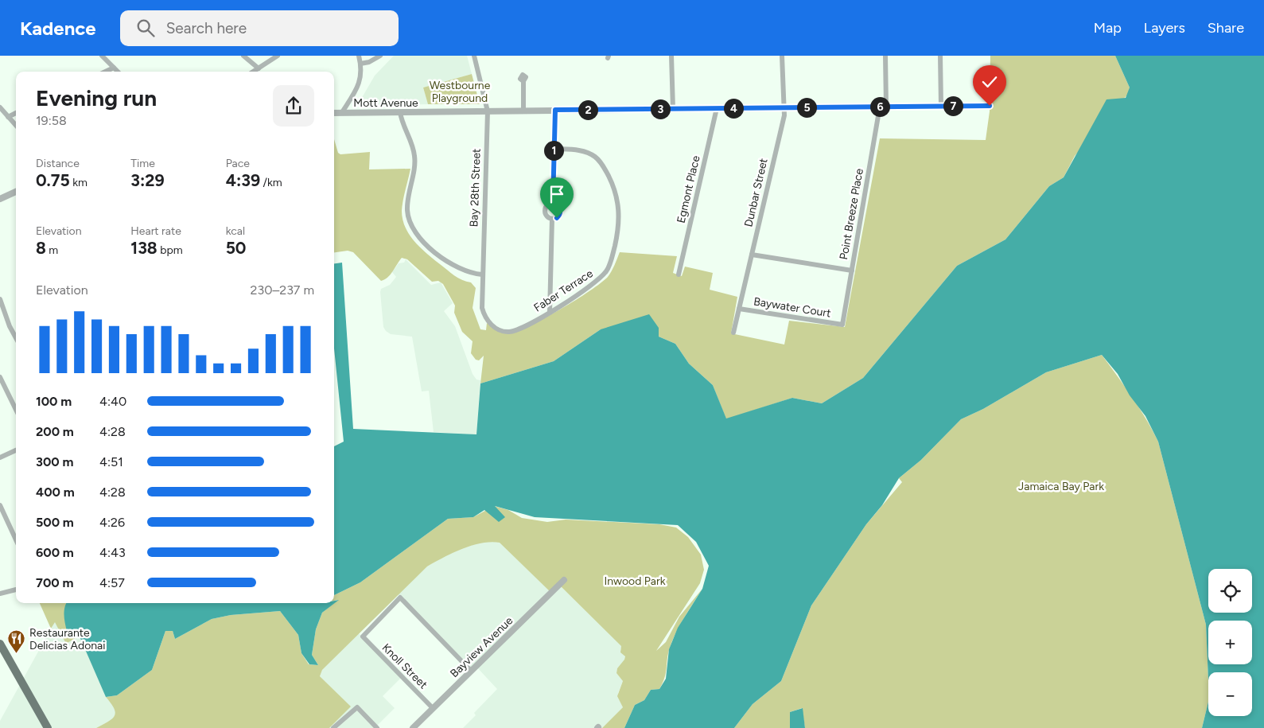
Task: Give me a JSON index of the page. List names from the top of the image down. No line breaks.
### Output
{"streets":{"street":["Mott Avenue","Bay 28th Street","Egmont Place","Dunbar Street","Point Breeze Place","Faber Terrace","Baywater Court","Bayview Avenue","Knoll Street"]},"crossings":[["Mott Avenue","Bay 28th Street"],["Mott Avenue","Egmont Place"],["Mott Avenue","Dunbar Street"],["Mott Avenue","Point Breeze Place"],["Bay 28th Street","Faber Terrace"],["Dunbar Street","Baywater Court"],["Point Breeze Place","Baywater Court"],["Bayview Avenue","Knoll Street"]],"parks":["Westbourne Playground","Jamaica Bay Park","Inwood Park"],"places":{"restaurant":["Restaurante Delicias Adonai"]},"page":{"header":"Kadence","search":"Search here","nav":["Map","Layers","Share"],"heading":["Evening run","19:58"],"pins":["7","6","5","4","3","2","1"],"stats":[["Distance","0.75 km"],["Time","3:29"],["Pace","4:39 /km"],["Elevation","8 m"],["Heart rate","138 bpm"],["kcal","50"]],"chart":["Elevation","230–237 m"],"list":[{"name":"100 m","note":"4:40"},{"name":"200 m","note":"4:28"},{"name":"300 m","note":"4:51"},{"name":"400 m","note":"4:28"},{"name":"500 m","note":"4:26"},{"name":"600 m","note":"4:43"},{"name":"700 m","note":"4:57"}],"map_buttons":["+","−"]}}
